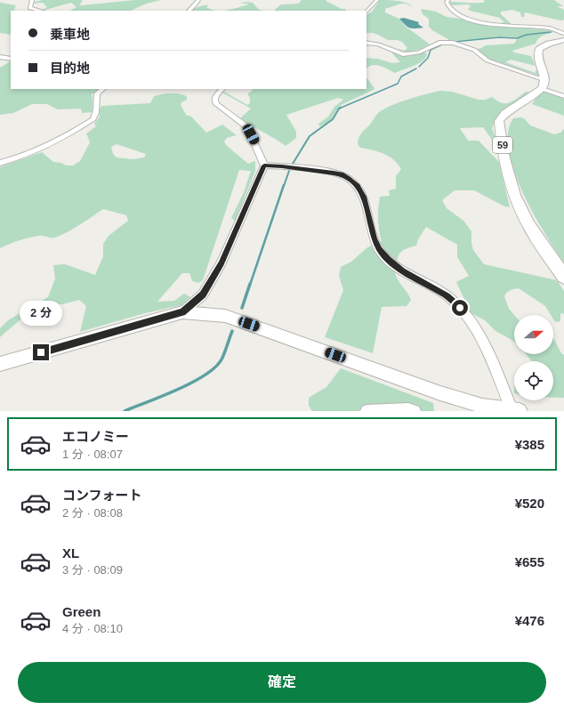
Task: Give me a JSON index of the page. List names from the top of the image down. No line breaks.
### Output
{"streets":{"main road":["59"]},"north":"right","page":{"banner":["乗車地","目的地"],"bubble":"2 分","list":[{"name":"エコノミー","note":"1 分 · 08:07","value":"¥385"},{"name":"コンフォート","note":"2 分 · 08:08","value":"¥520"},{"name":"XL","note":"3 分 · 08:09","value":"¥655"},{"name":"Green","note":"4 分 · 08:10","value":"¥476"}],"buttons":"確定"}}
